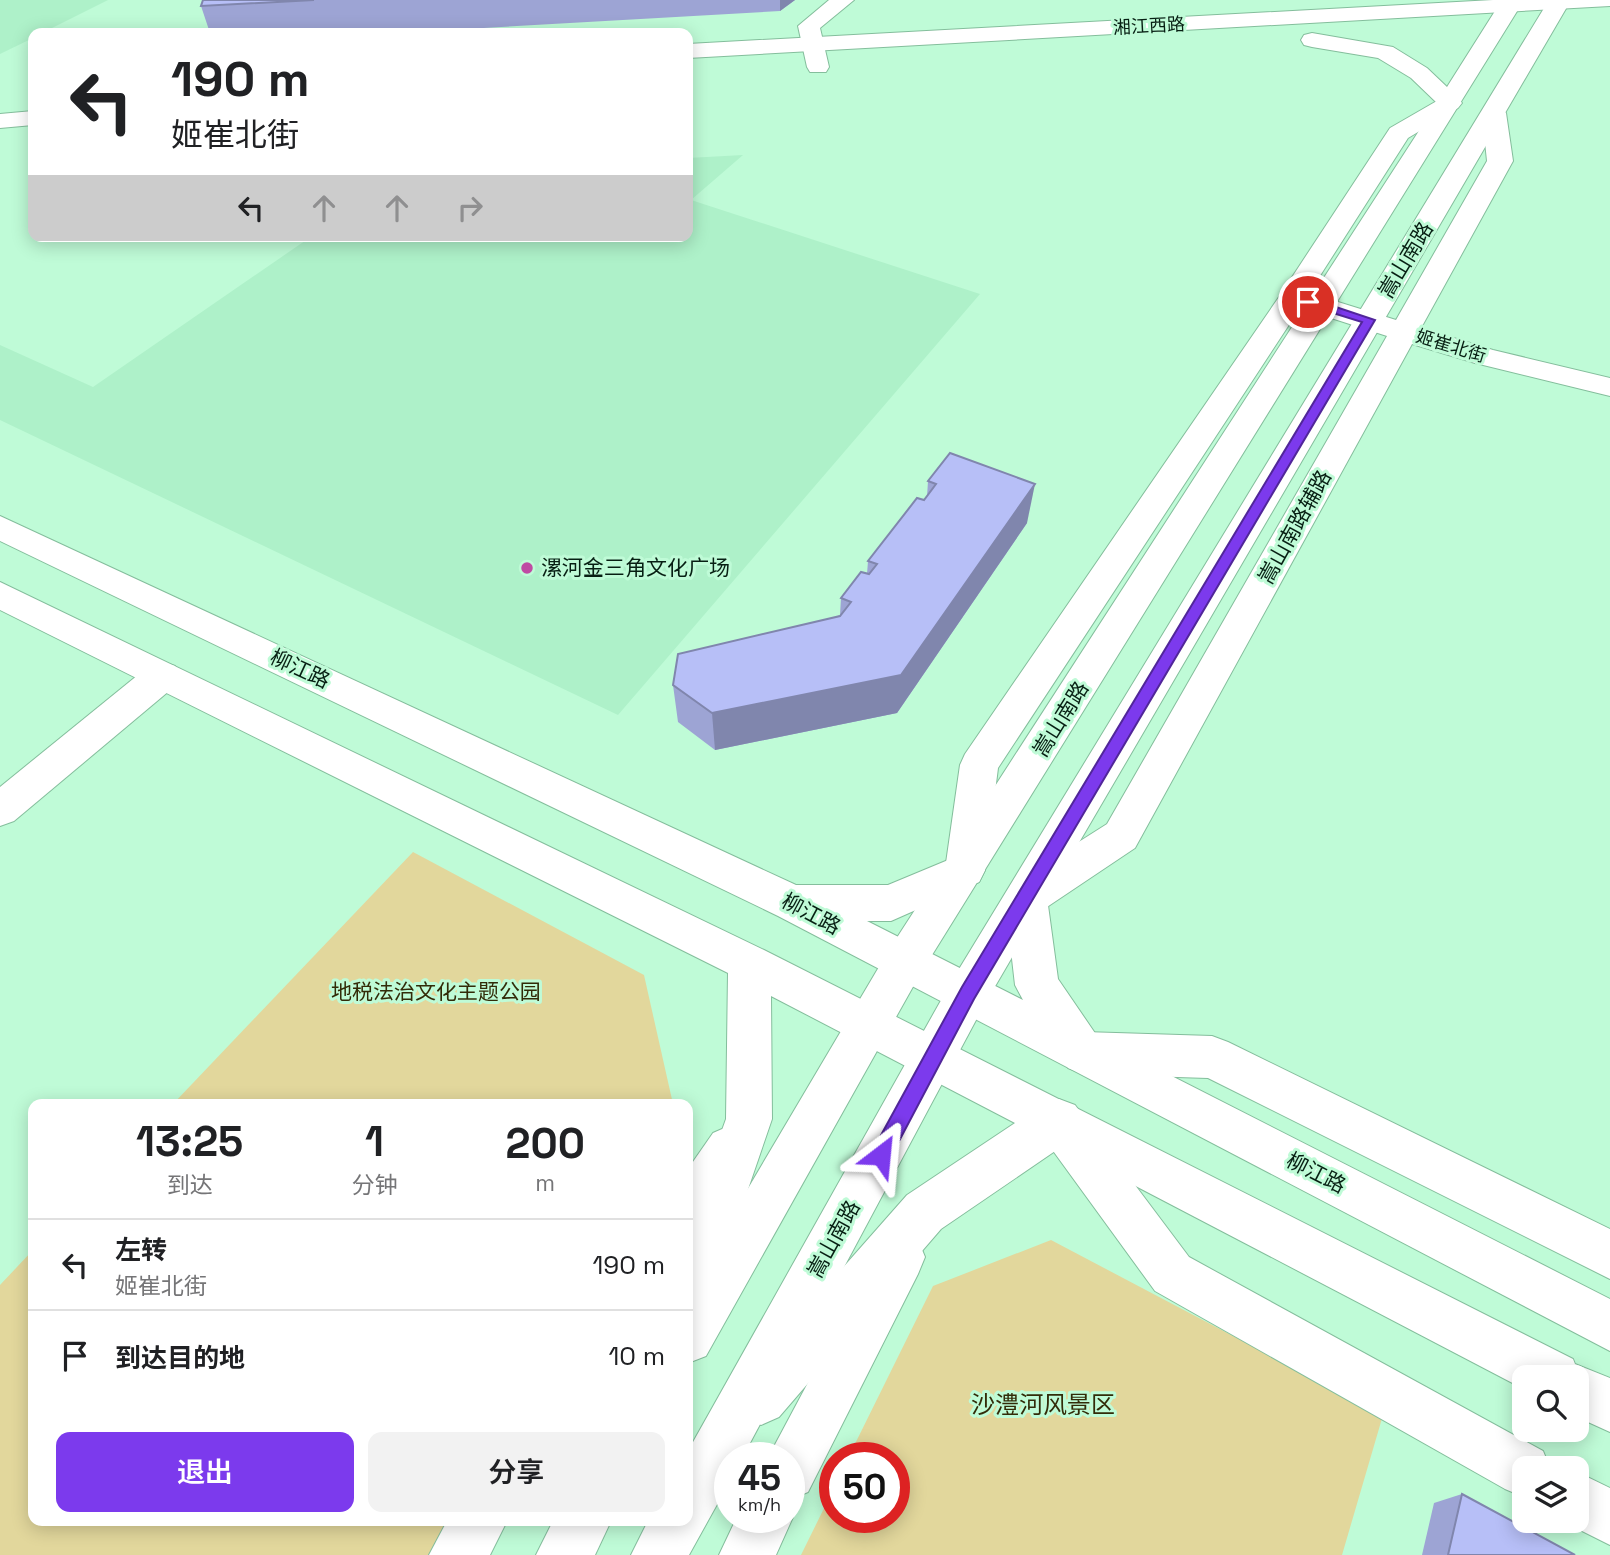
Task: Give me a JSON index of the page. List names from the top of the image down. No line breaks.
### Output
{"streets":{"street":["湘江西路","嵩山南路","姬崔北街","嵩山南路辅路","柳江路"]},"crossings":[["湘江西路","嵩山南路"],["嵩山南路","姬崔北街"],["嵩山南路","嵩山南路辅路"],["嵩山南路","柳江路"],["姬崔北街","嵩山南路辅路"]],"parks":["地税法治文化主题公园","沙澧河风景区"],"places":["漯河金三角文化广场"],"page":{"turn":["190 m","姬崔北街"],"eta":["13:25","到达","1","分钟","200","m"],"list":[{"name":"左转","note":"姬崔北街","value":"190 m"},{"name":"到达目的地","value":"10 m"}],"buttons":["退出","分享"],"speed":"45 km/h","limit":"50"}}
